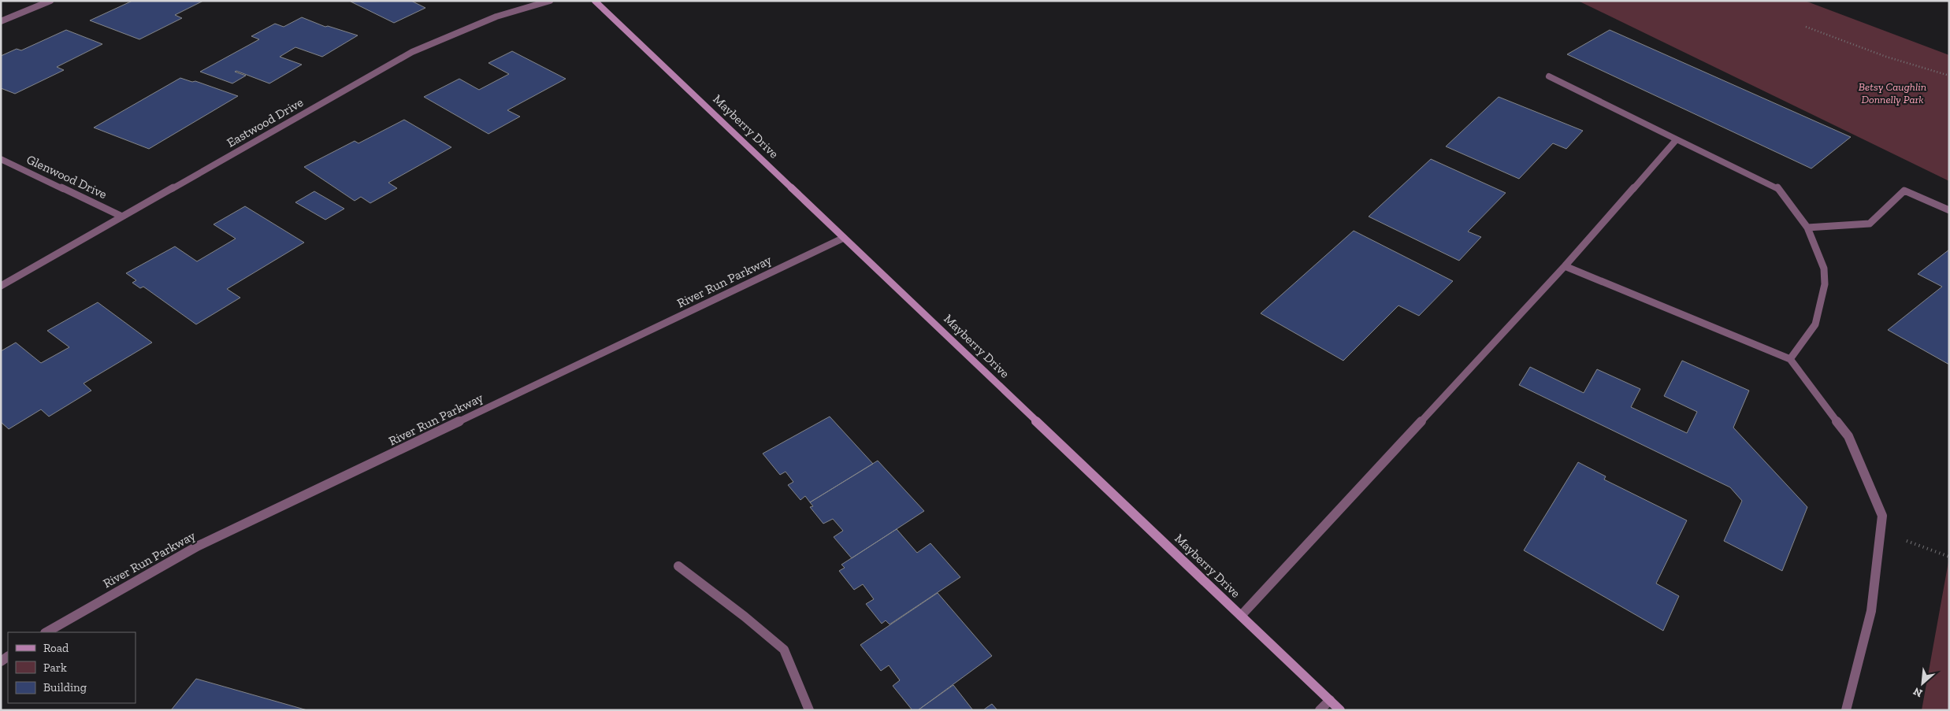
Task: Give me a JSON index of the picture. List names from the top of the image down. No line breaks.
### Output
{"streets":{"main road":["Mayberry Drive"],"street":["Eastwood Drive","Glenwood Drive","River Run Parkway"]},"crossings":[["Eastwood Drive","Glenwood Drive"],["Mayberry Drive","River Run Parkway"]],"parks":["Betsy Caughlin Donnelly Park"],"legend":["Road","Park","Building"],"north":"bottom left"}
